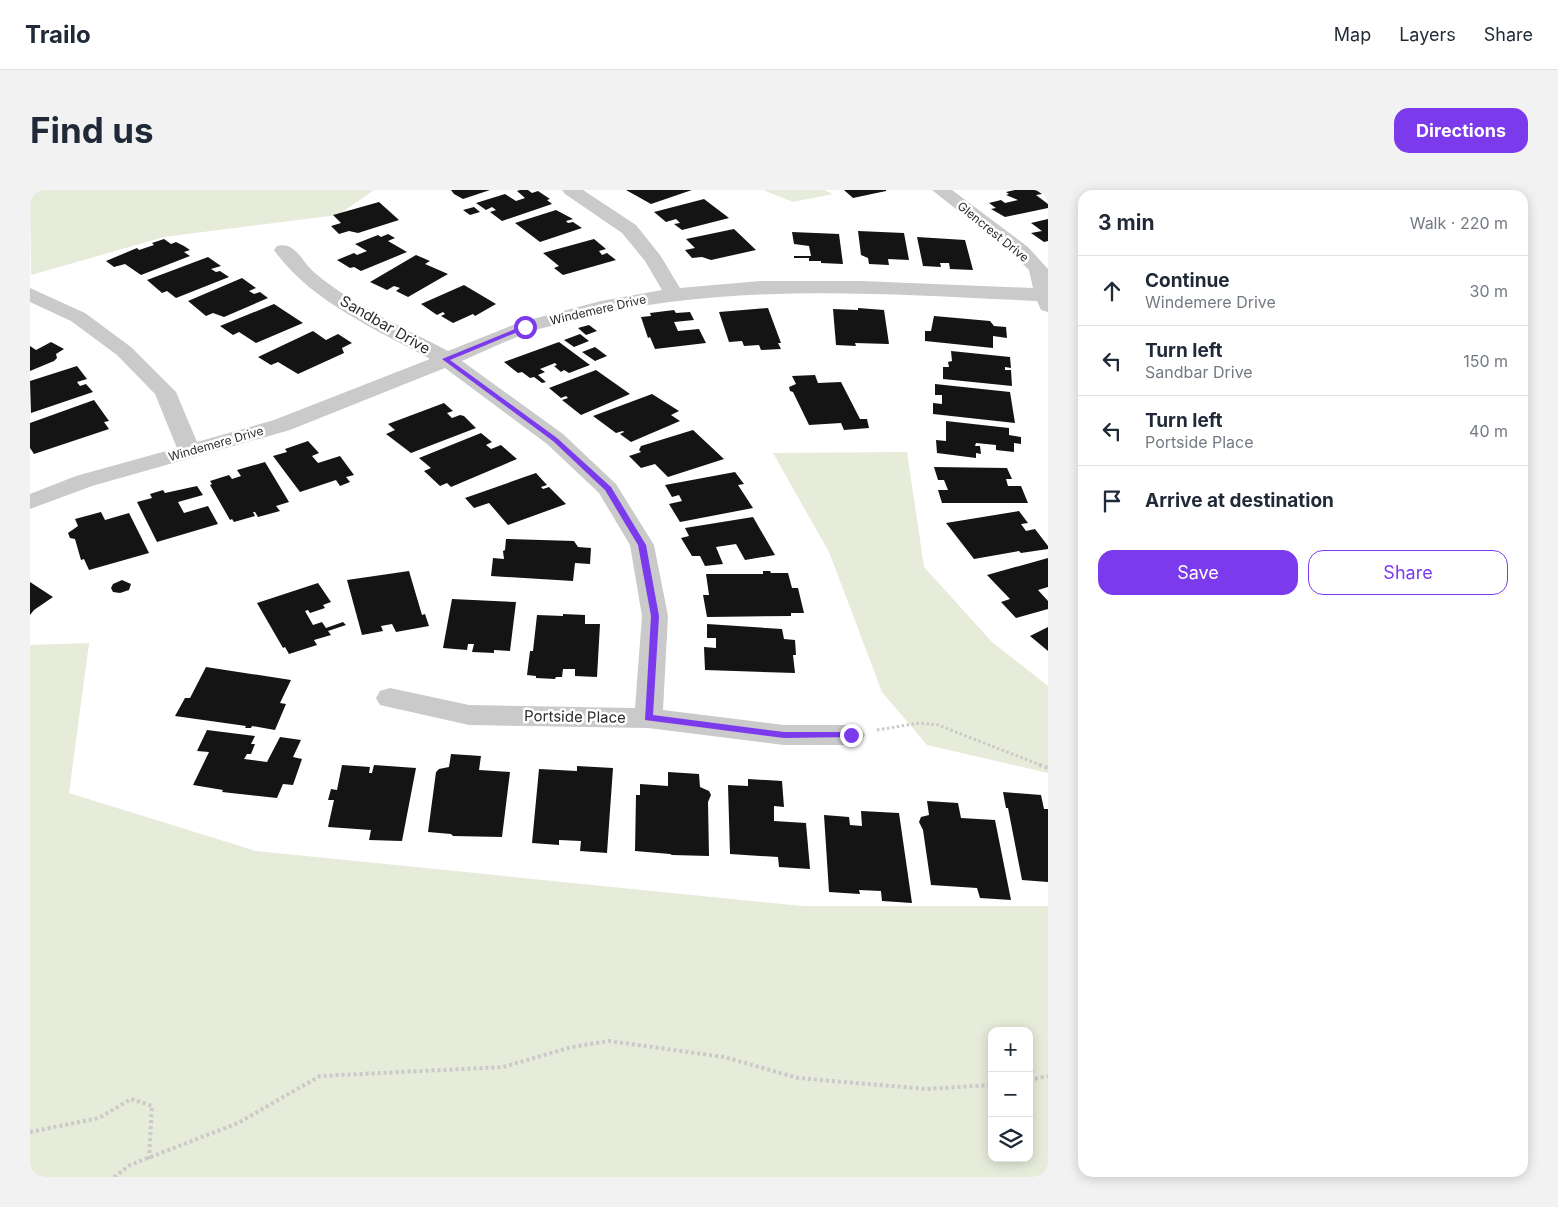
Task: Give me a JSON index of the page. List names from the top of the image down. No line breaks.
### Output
{"streets":{"street":["Glencrest Drive","Windemere Drive","Sandbar Drive","Portside Place"]},"crossings":[["Glencrest Drive","Windemere Drive"],["Windemere Drive","Sandbar Drive"],["Sandbar Drive","Portside Place"]],"page":{"header":"Trailo","nav":["Map","Layers","Share"],"buttons":["Directions",["Save","Share"]],"title":"Find us","heading":["3 min","Walk · 220 m"],"list":[["Continue","Windemere Drive","30 m"],["Turn left","Sandbar Drive","150 m"],["Turn left","Portside Place","40 m"],"Arrive at destination"],"map_buttons":["+","−"]}}
